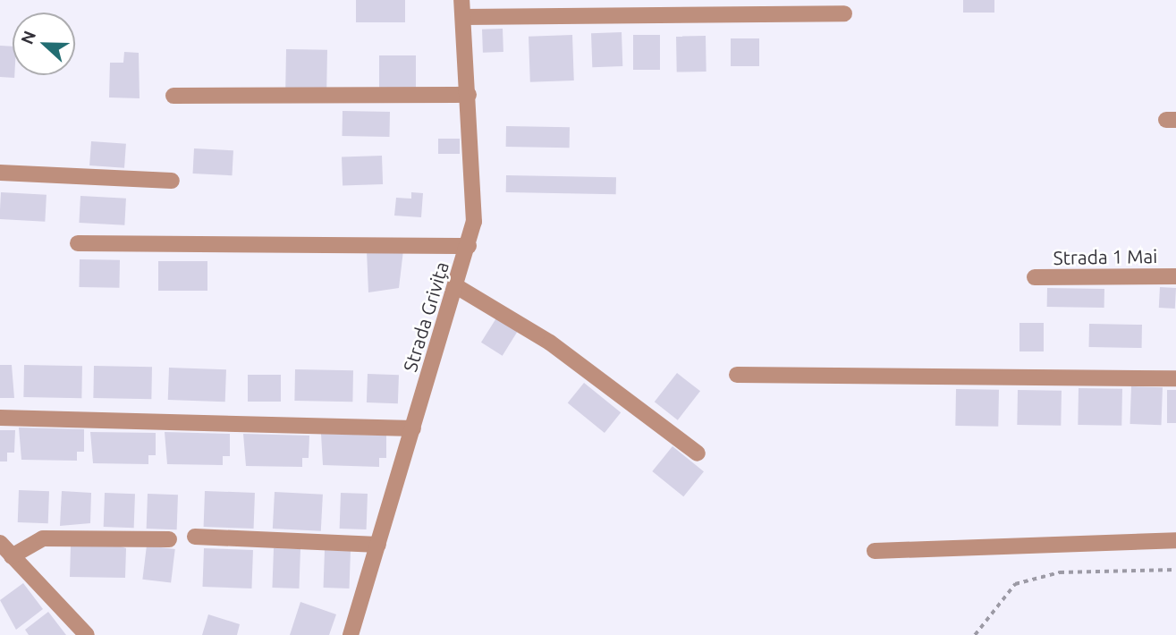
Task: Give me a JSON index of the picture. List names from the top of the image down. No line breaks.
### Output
{"streets":{"street":["Strada 1 Mai","Strada Grivița"]},"north":"left"}
